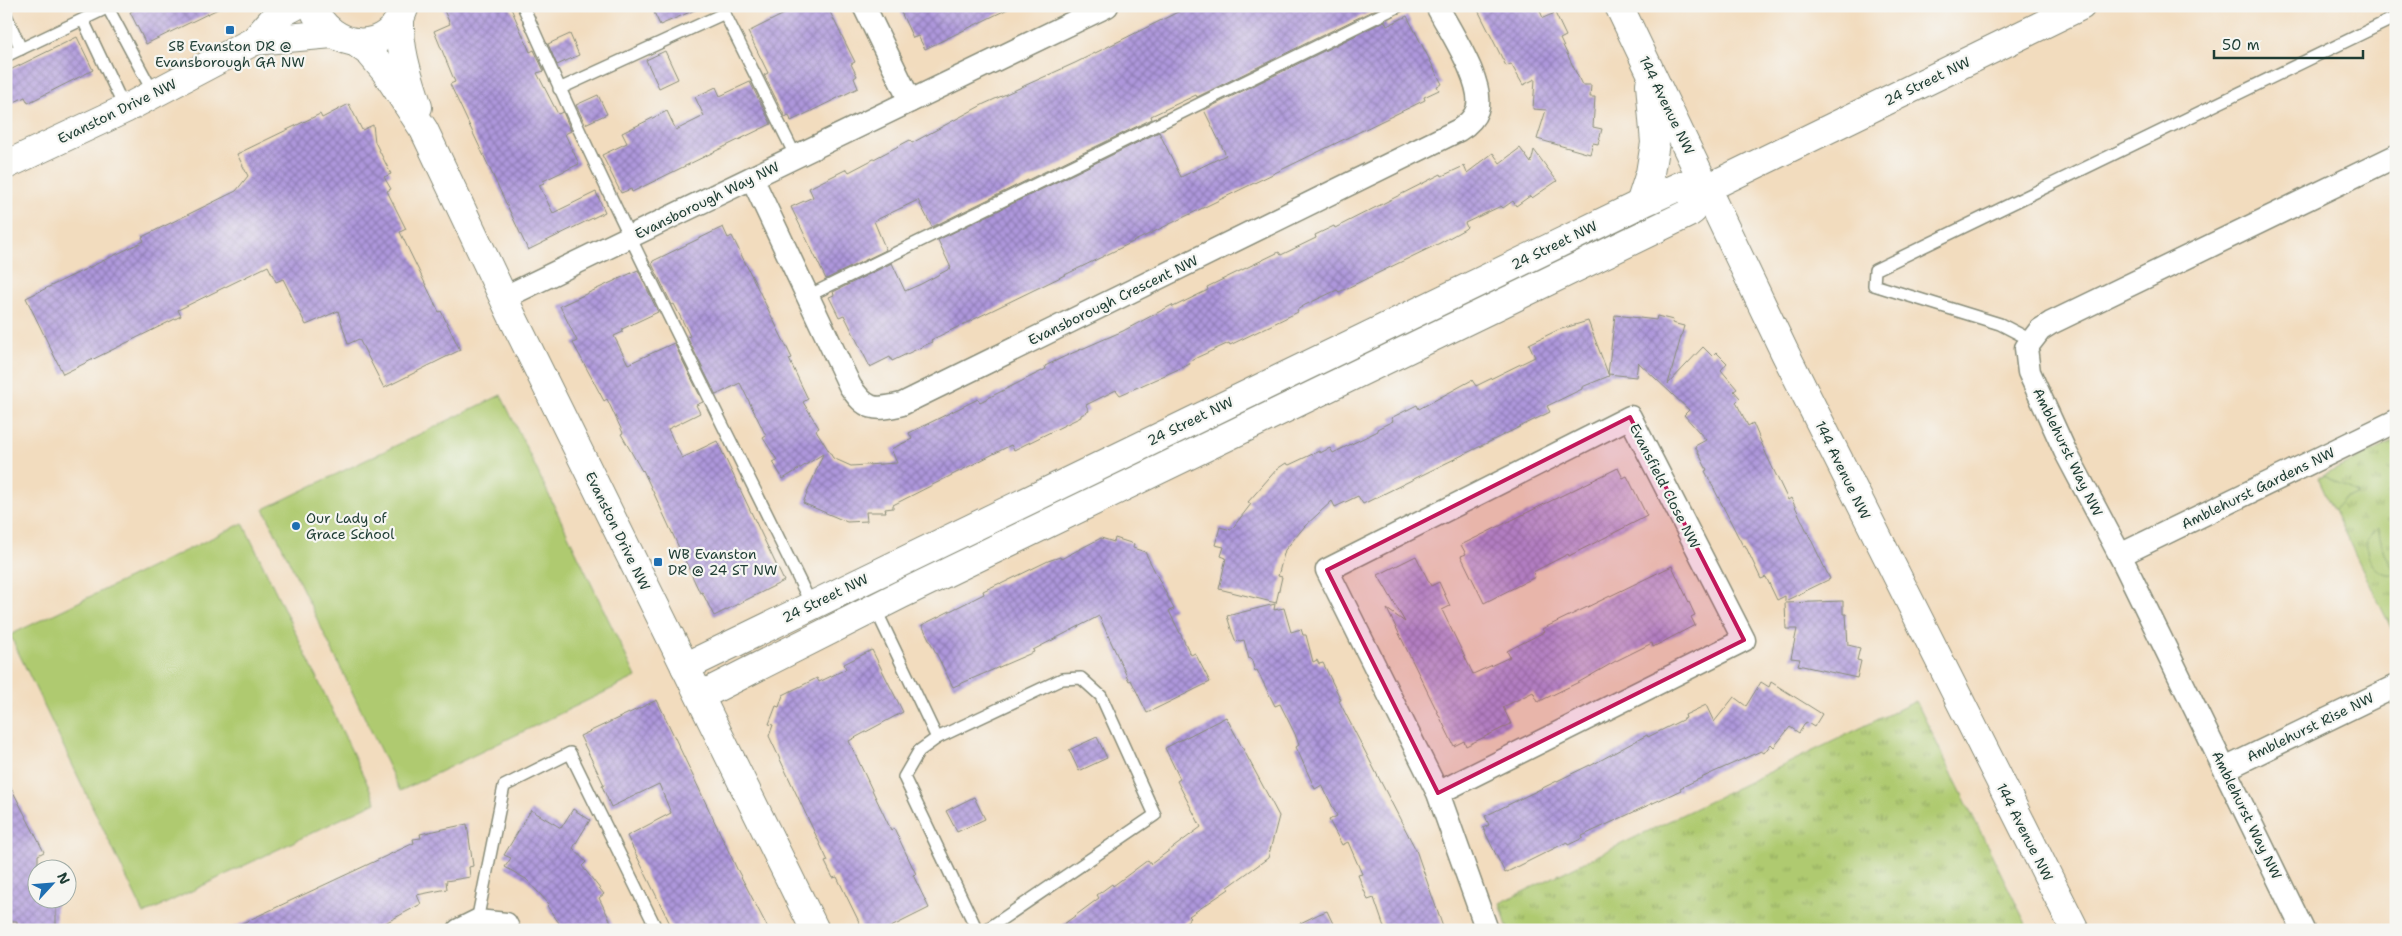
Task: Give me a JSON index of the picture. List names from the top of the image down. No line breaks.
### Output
{"streets":{"street":["24 Street NW","144 Avenue NW","Evanston Drive NW","Evansborough Way NW","Evansborough Crescent NW","Amblehurst Way NW","Evansfield Close NW","Amblehurst Gardens NW","Amblehurst Rise NW"]},"crossings":[["24 Street NW","144 Avenue NW"],["24 Street NW","Evanston Drive NW"],["Evanston Drive NW","Evansborough Way NW"],["Evansborough Way NW","Evansborough Crescent NW"],["Amblehurst Way NW","Amblehurst Gardens NW"],["Amblehurst Way NW","Amblehurst Rise NW"]],"places":{"transit":["SB Evanston DR @ Evansborough GA NW","WB Evanston DR @ 24 ST NW"],"other":["Our Lady of Grace School"]},"scale_bar":"50 m","north":"top right"}
